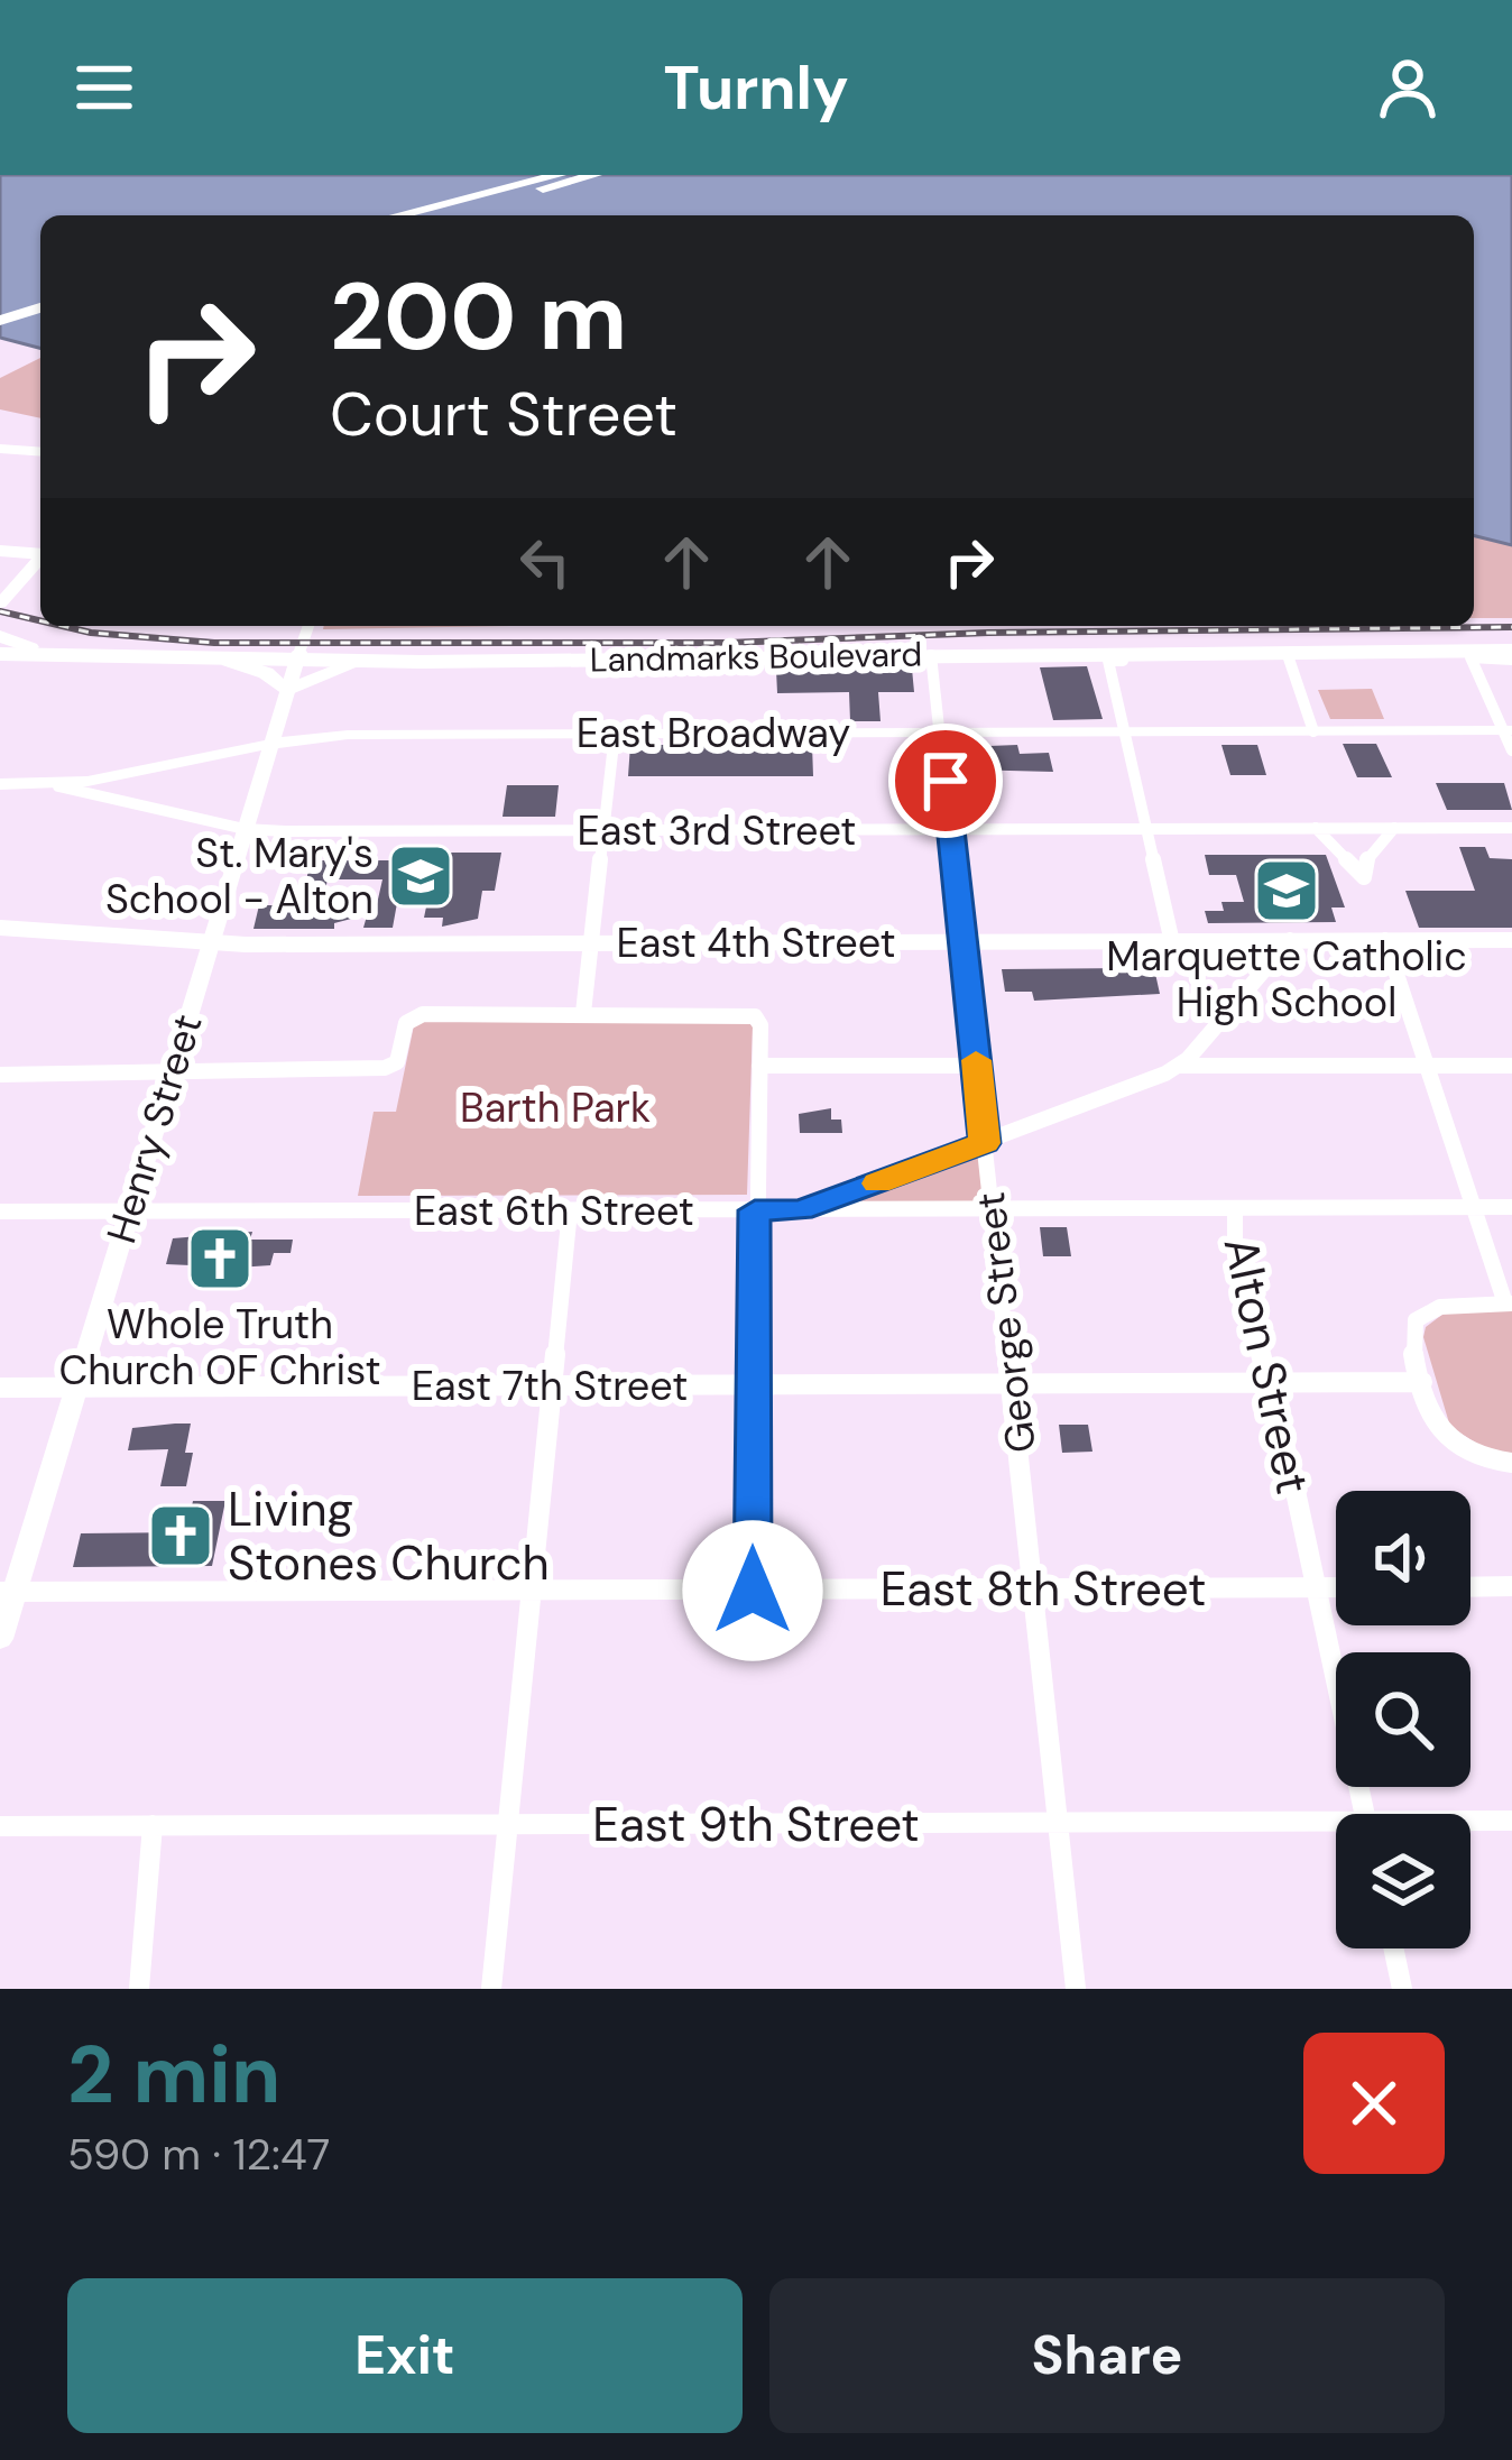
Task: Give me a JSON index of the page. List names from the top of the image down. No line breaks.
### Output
{"streets":{"highway":["Landmarks Boulevard"],"street":["East Broadway","East 3rd Street","East 4th Street","Henry Street","East 6th Street","George Street","Alton Street","East 7th Street","East 8th Street","East 9th Street"]},"crossings":[["Landmarks Boulevard","Henry Street"],["Landmarks Boulevard","George Street"],["East Broadway","East 3rd Street"],["East Broadway","Henry Street"],["East Broadway","George Street"],["East 3rd Street","Henry Street"],["East 3rd Street","George Street"],["East 4th Street","Henry Street"],["East 4th Street","George Street"],["Henry Street","East 6th Street"],["Henry Street","East 7th Street"],["Henry Street","East 8th Street"],["East 6th Street","George Street"],["East 6th Street","Alton Street"],["George Street","East 7th Street"],["George Street","East 8th Street"],["George Street","East 9th Street"],["Alton Street","East 7th Street"],["Alton Street","East 8th Street"]],"parks":["Barth Park"],"places":{"school or university":["St. Mary's School - Alton","Marquette Catholic High School"],"church":["Whole Truth Church OF Christ","Living Stones Church"]},"page":{"header":"Turnly","turn":["200 m","Court Street"],"heading":["2 min","590 m · 12:47"],"buttons":["Exit","Share"]}}
